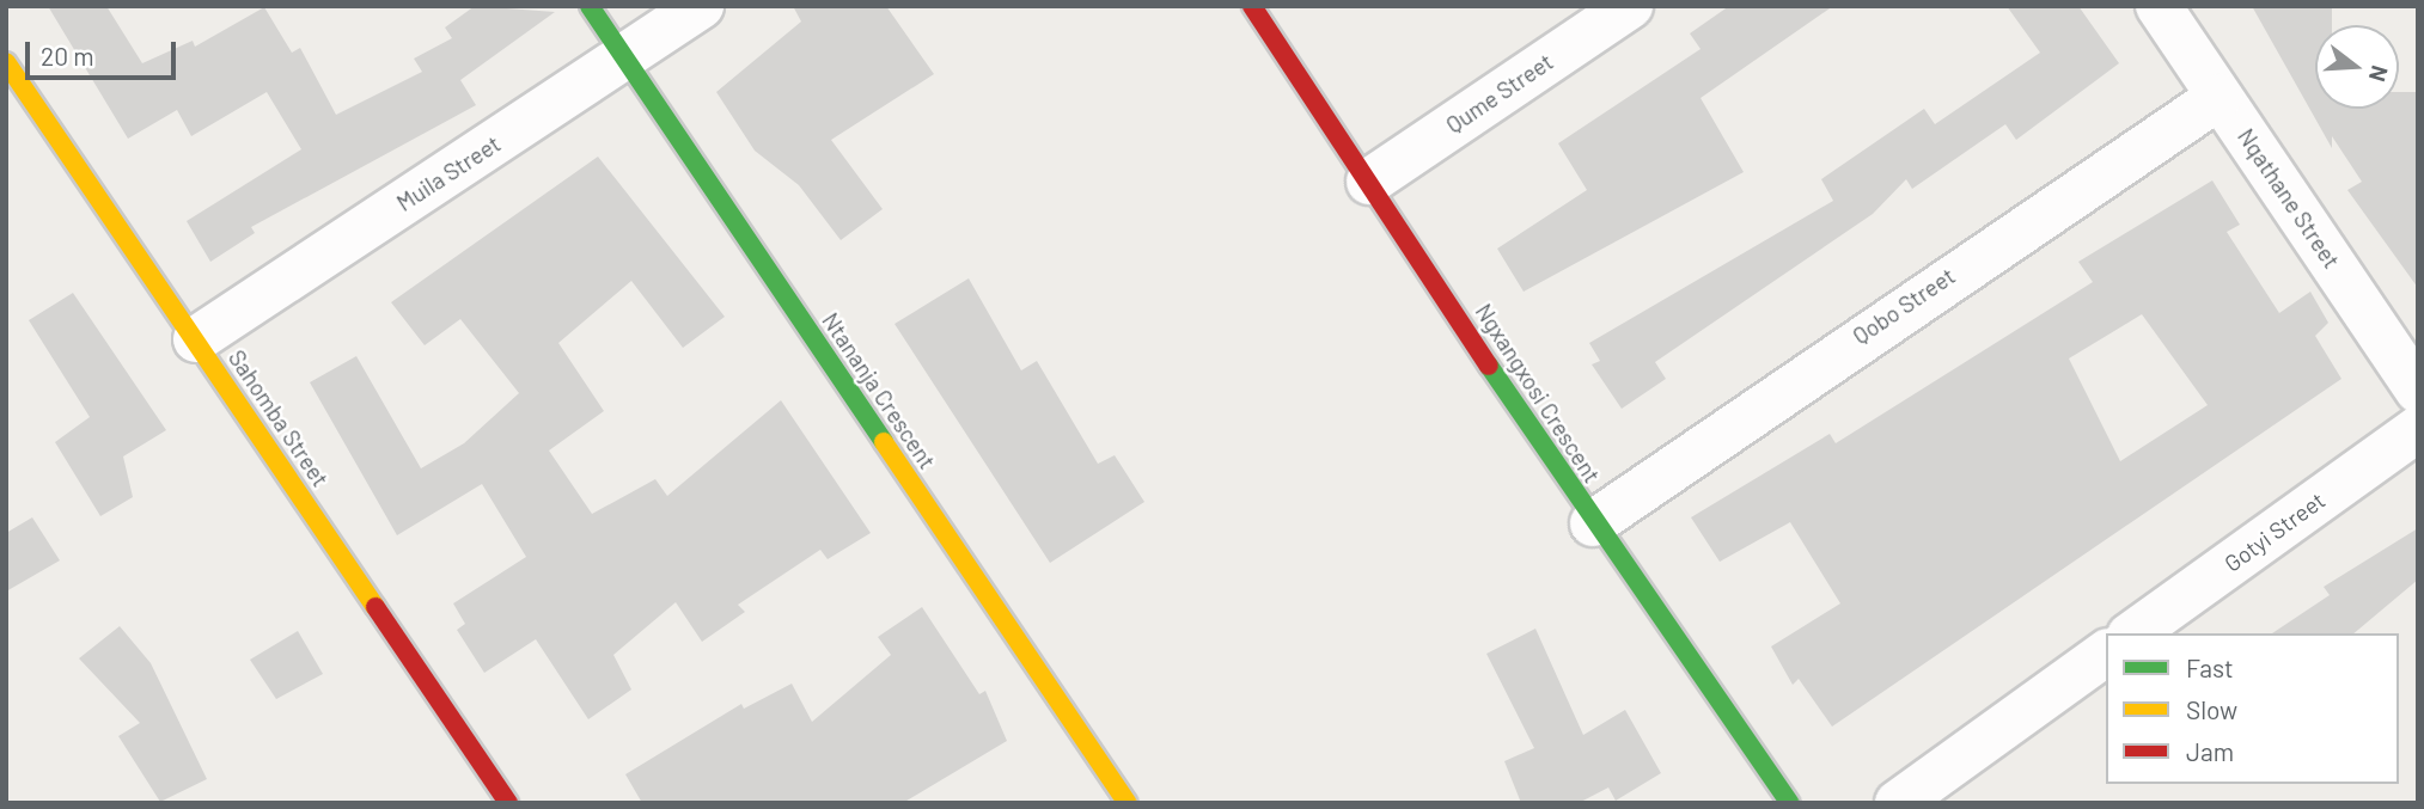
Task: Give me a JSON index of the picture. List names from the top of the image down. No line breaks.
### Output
{"streets":{"street":["Qume Street","Muila Street","Nqathane Street","Qobo Street","Ntananja Crescent","Ngxangxosi Crescent","Sahomba Street","Gotyi Street"]},"crossings":[["Qume Street","Ngxangxosi Crescent"],["Muila Street","Ntananja Crescent"],["Muila Street","Sahomba Street"],["Nqathane Street","Qobo Street"],["Qobo Street","Ngxangxosi Crescent"]],"legend":["Fast","Slow","Jam"],"scale_bar":"20 m","north":"right"}
